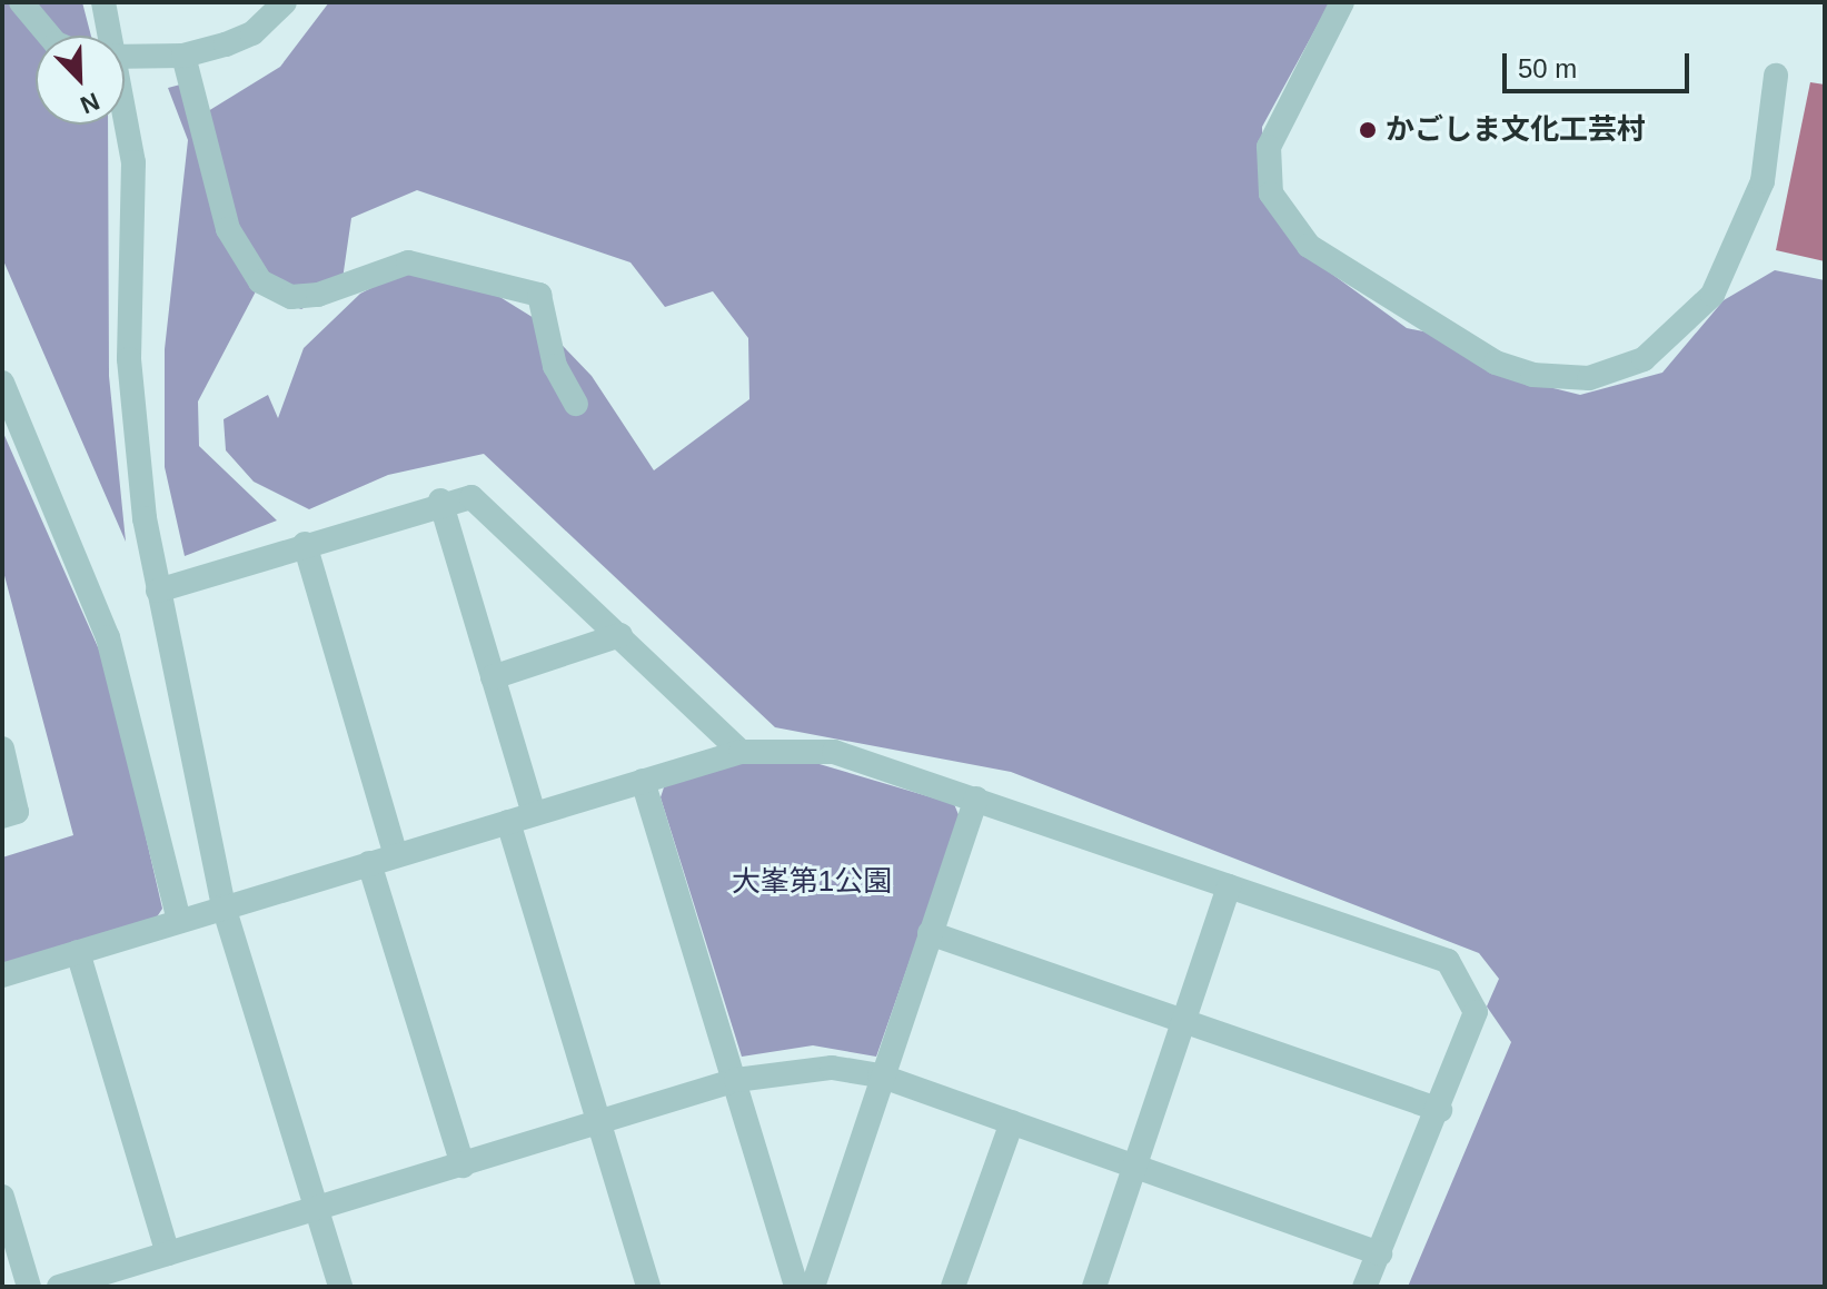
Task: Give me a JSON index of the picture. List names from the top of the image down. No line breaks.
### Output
{"parks":["大峯第1公園"],"places":["かごしま文化工芸村"],"scale_bar":"50 m","north":"bottom right"}
